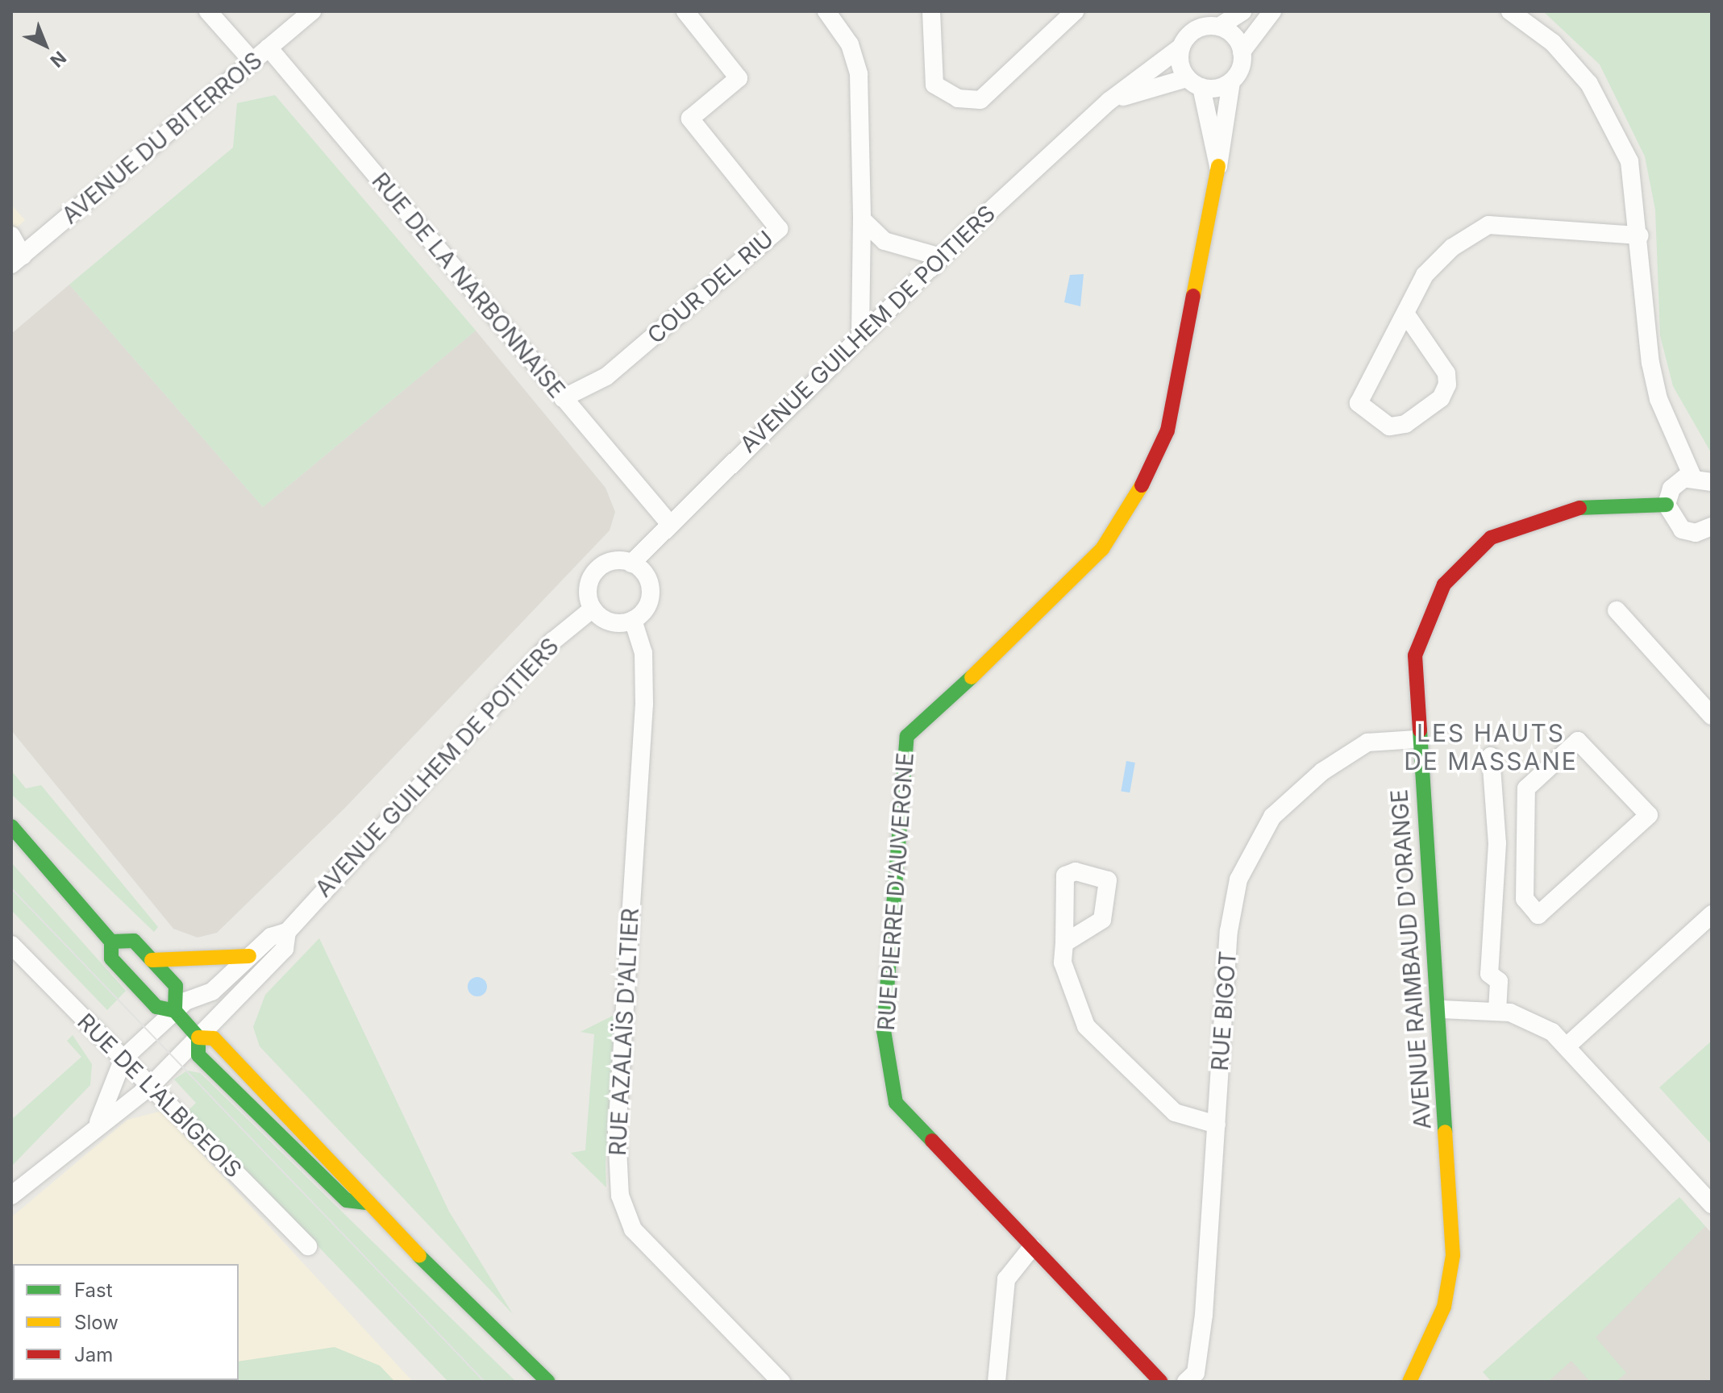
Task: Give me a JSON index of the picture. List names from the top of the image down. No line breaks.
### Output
{"streets":{"street":["AVENUE DU BITERROIS","RUE DE LA NARBONNAISE","COUR DEL RIU","AVENUE GUILHEM DE POITIERS","RUE PIERRE D'AUVERGNE","AVENUE RAIMBAUD D'ORANGE","RUE BIGOT","RUE AZALAÏS D'ALTIER","RUE DE L'ALBIGEOIS"]},"crossings":[["AVENUE DU BITERROIS","RUE DE LA NARBONNAISE"],["RUE DE LA NARBONNAISE","COUR DEL RIU"],["RUE DE LA NARBONNAISE","AVENUE GUILHEM DE POITIERS"],["AVENUE GUILHEM DE POITIERS","RUE PIERRE D'AUVERGNE"],["AVENUE GUILHEM DE POITIERS","RUE AZALAÏS D'ALTIER"],["AVENUE GUILHEM DE POITIERS","RUE DE L'ALBIGEOIS"],["AVENUE RAIMBAUD D'ORANGE","RUE BIGOT"]],"districts":["LES HAUTS DE MASSANE"],"legend":["Fast","Slow","Jam"],"north":"bottom right"}
